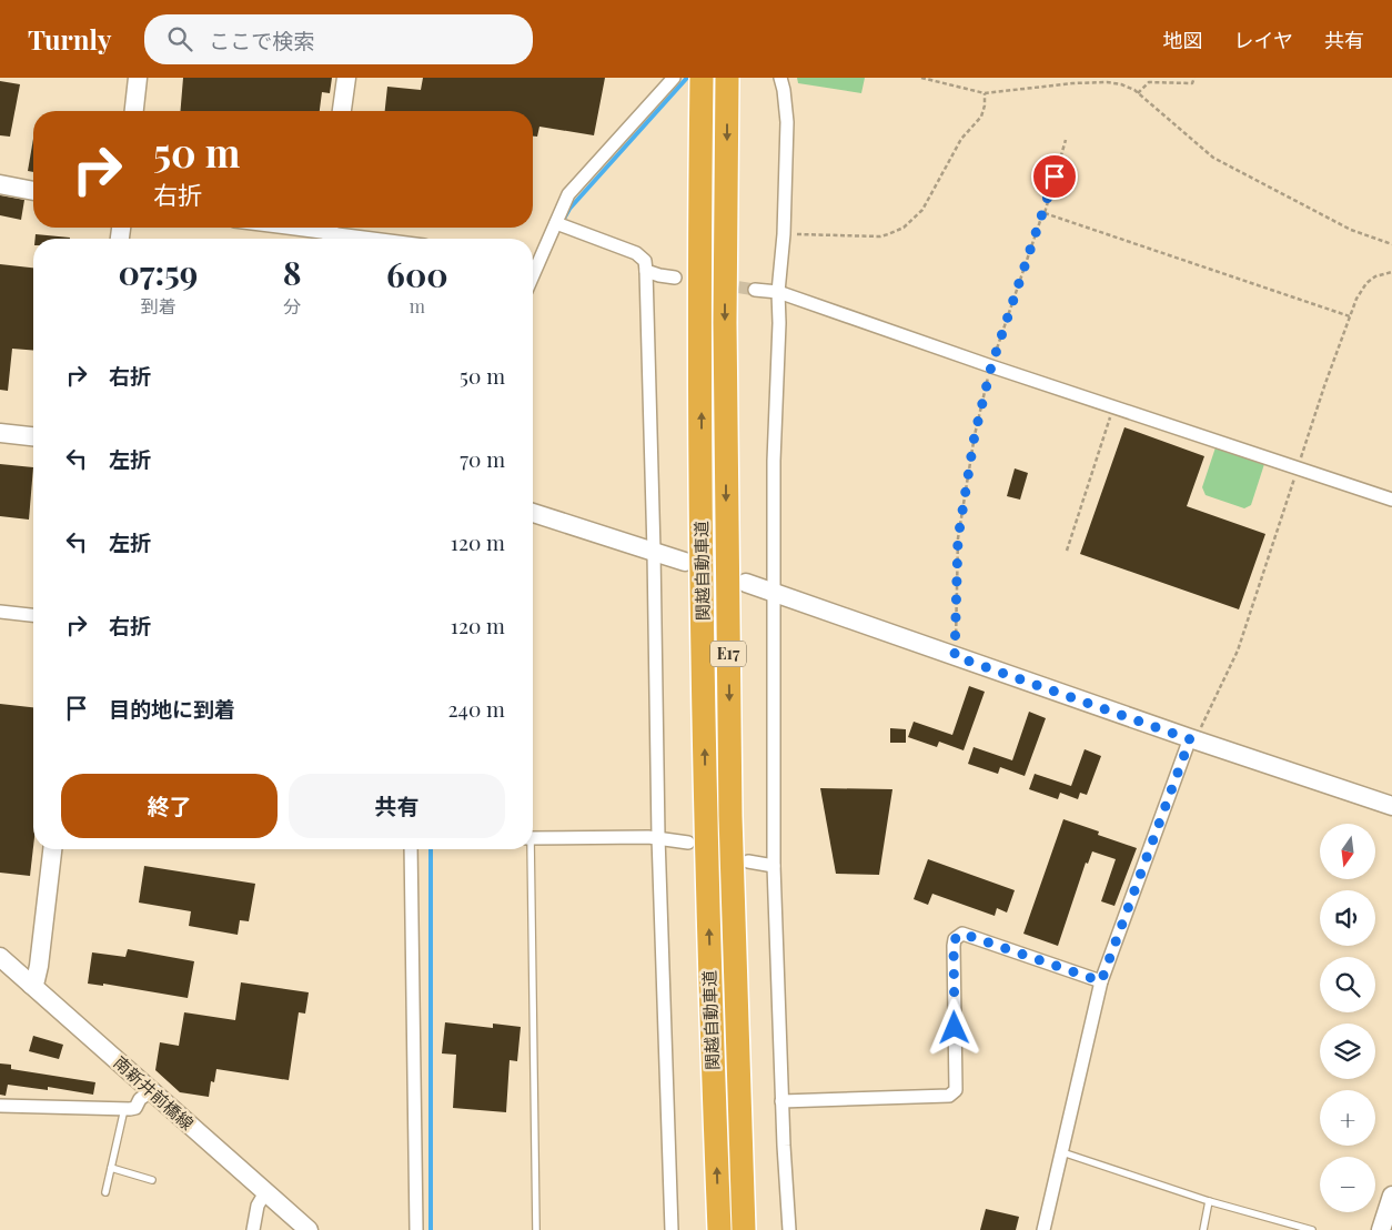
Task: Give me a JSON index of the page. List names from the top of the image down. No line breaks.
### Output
{"streets":{"highway":["関越自動車道","E17"],"street":["南新井前橋線"]},"north":"bottom","page":{"header":"Turnly","search":"ここで検索","nav":["地図","レイヤ","共有"],"turn":["50 m","右折"],"eta":["07:59","到着","8","分","600","m"],"list":[{"name":"右折","value":"50 m"},{"name":"左折","value":"70 m"},{"name":"左折","value":"120 m"},{"name":"右折","value":"120 m"},{"name":"目的地に到着","value":"240 m"}],"buttons":["終了","共有"],"map_buttons":["+","−"]}}
